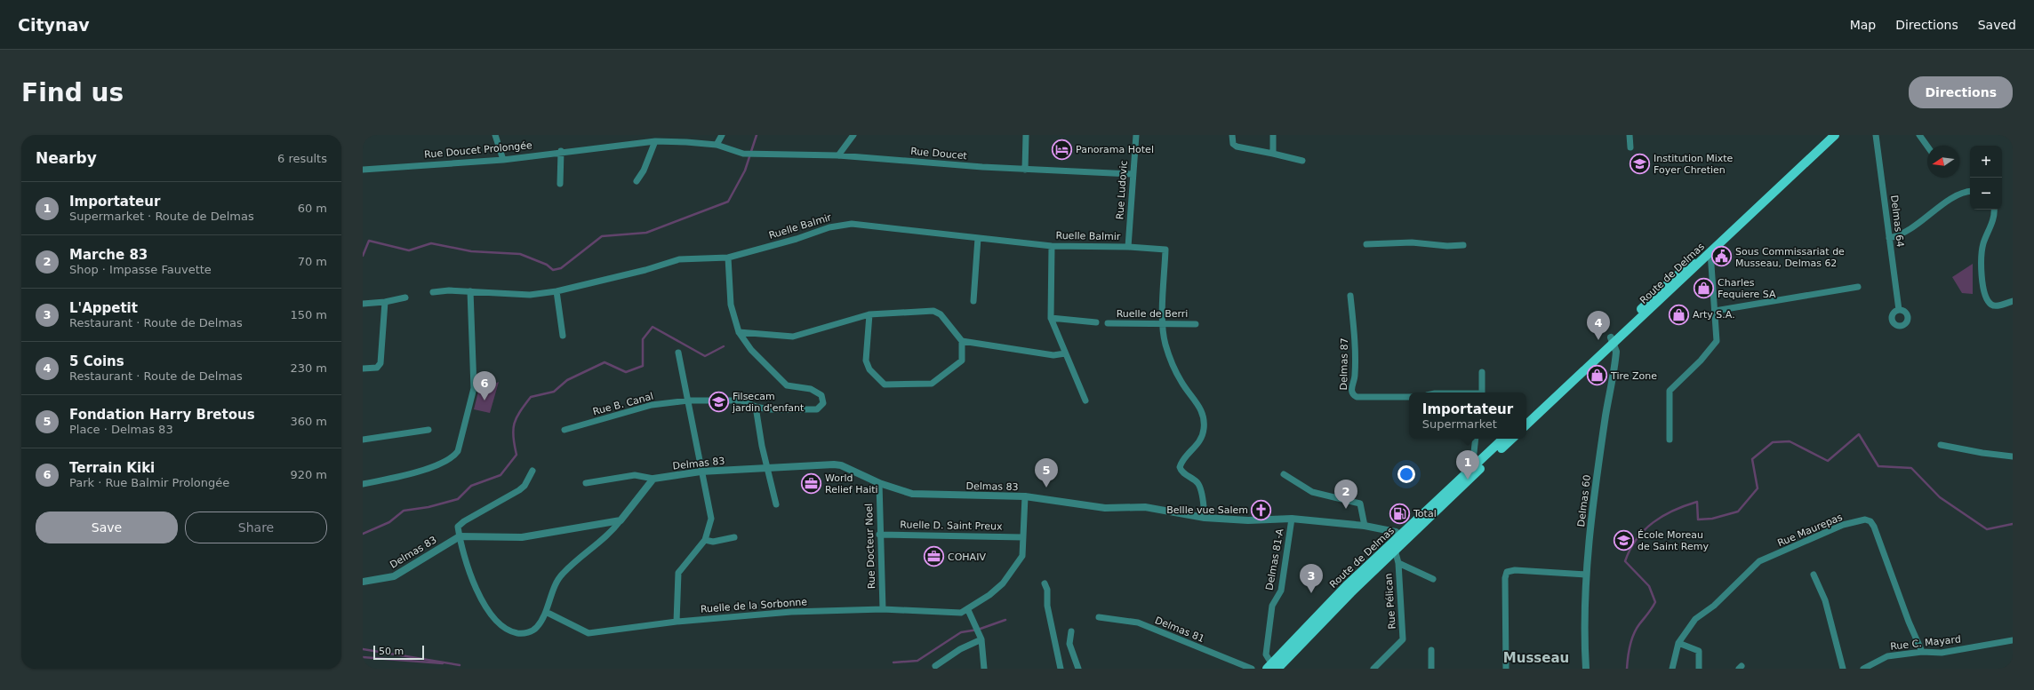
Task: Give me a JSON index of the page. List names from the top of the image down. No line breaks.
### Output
{"streets":{"main road":["Route de Delmas"],"street":["Rue Doucet Prolongée","Rue Doucet","Rue Ludovic","Delmas 64","Ruelle Balmir","Ruelle de Berri","Delmas 87","Rue B. Canal","Delmas 83","Delmas 60","Ruelle D. Saint Preux","Rue Maurepas","Rue Docteur Noel","Delmas 81-A","Rue Pélican","Ruelle de la Sorbonne","Delmas 81","Rue C. Mayard"]},"crossings":[["Rue Doucet Prolongée","Rue Doucet"],["Rue Doucet","Rue Ludovic"],["Rue Ludovic","Ruelle Balmir"],["Ruelle Balmir","Ruelle de Berri"],["Route de Delmas","Delmas 83"],["Route de Delmas","Delmas 60"],["Route de Delmas","Delmas 81-A"],["Route de Delmas","Rue Pélican"],["Delmas 83","Rue Docteur Noel"],["Delmas 83","Delmas 81-A"],["Ruelle D. Saint Preux","Rue Docteur Noel"],["Rue Maurepas","Rue C. Mayard"],["Rue Docteur Noel","Ruelle de la Sorbonne"]],"districts":["Musseau"],"places":{"hotel":["Panorama Hotel"],"school or university":["Institution Mixte Foyer Chretien","Filsecam jardin d'enfant","École Moreau de Saint Remy"],"public building":["Sous Commissariat de Musseau, Delmas 62"],"shop":["Charles Fequiere SA","Arty S.A.","Tire Zone"],"office":["World Relief Haiti","COHAIV"],"church":["Bellle vue Salem"],"fuel station":["Total"]},"scale_bar":"50 m","north":"left","page":{"header":"Citynav","nav":["Map","Directions","Saved"],"buttons":["Directions",["Save","Share"]],"title":"Find us","heading":["Nearby","6 results"],"map_buttons":["+","−"],"list":[{"mark":"1","name":"Importateur","note":"Supermarket · Route de Delmas","value":"60 m"},{"mark":"2","name":"Marche 83","note":"Shop · Impasse Fauvette","value":"70 m"},{"mark":"3","name":"L'Appetit","note":"Restaurant · Route de Delmas","value":"150 m"},{"mark":"4","name":"5 Coins","note":"Restaurant · Route de Delmas","value":"230 m"},{"mark":"5","name":"Fondation Harry Bretous","note":"Place · Delmas 83","value":"360 m"},{"mark":"6","name":"Terrain Kiki","note":"Park · Rue Balmir Prolongée","value":"920 m"}],"pins":["4","6","1","5","2","3"],"popup":["Importateur","Supermarket"],"scale":"50 m"}}
